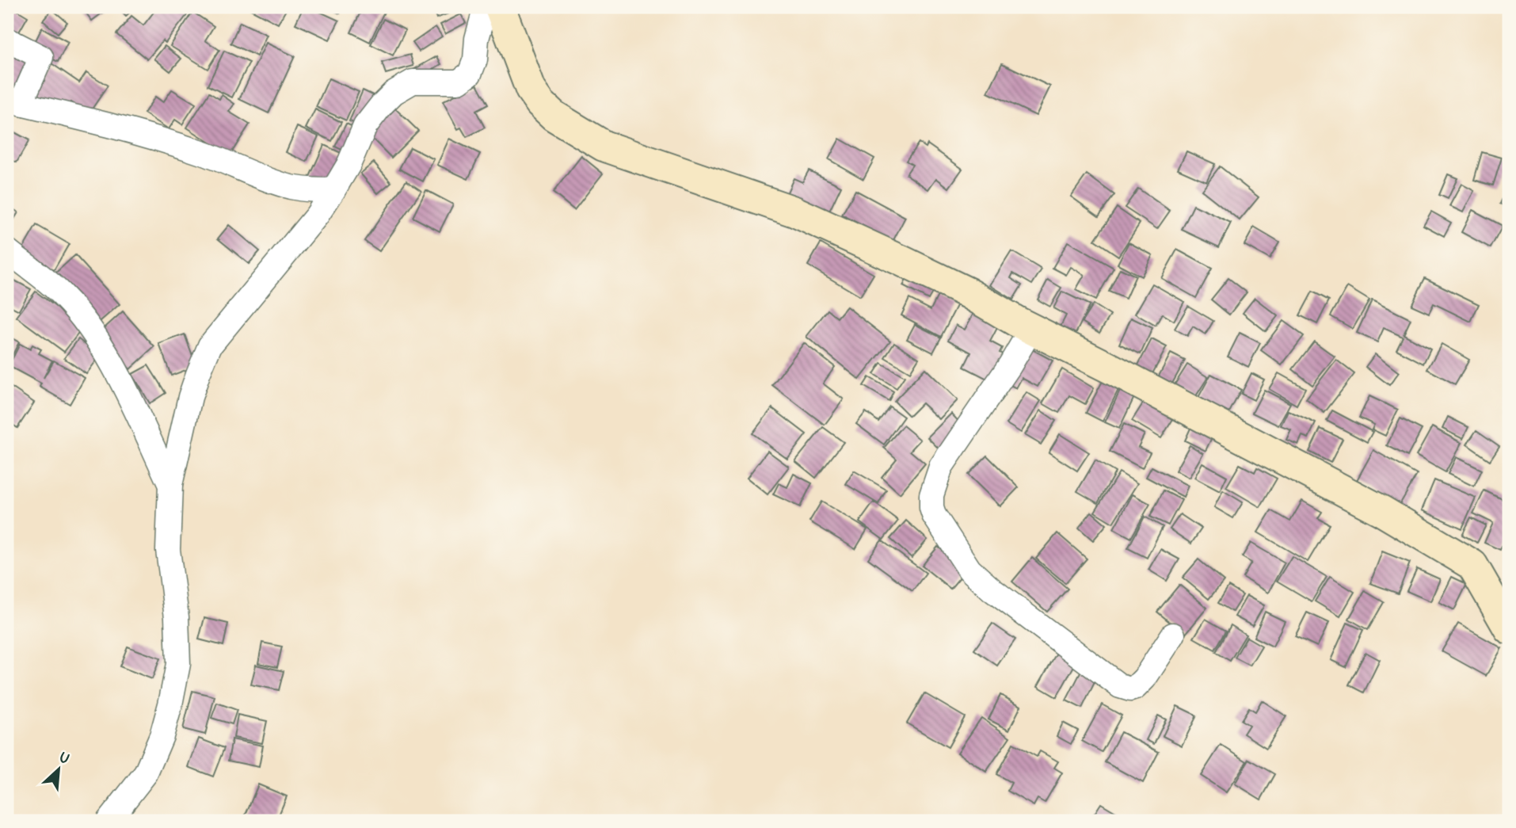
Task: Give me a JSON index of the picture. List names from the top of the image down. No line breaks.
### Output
{"north":"top right"}
